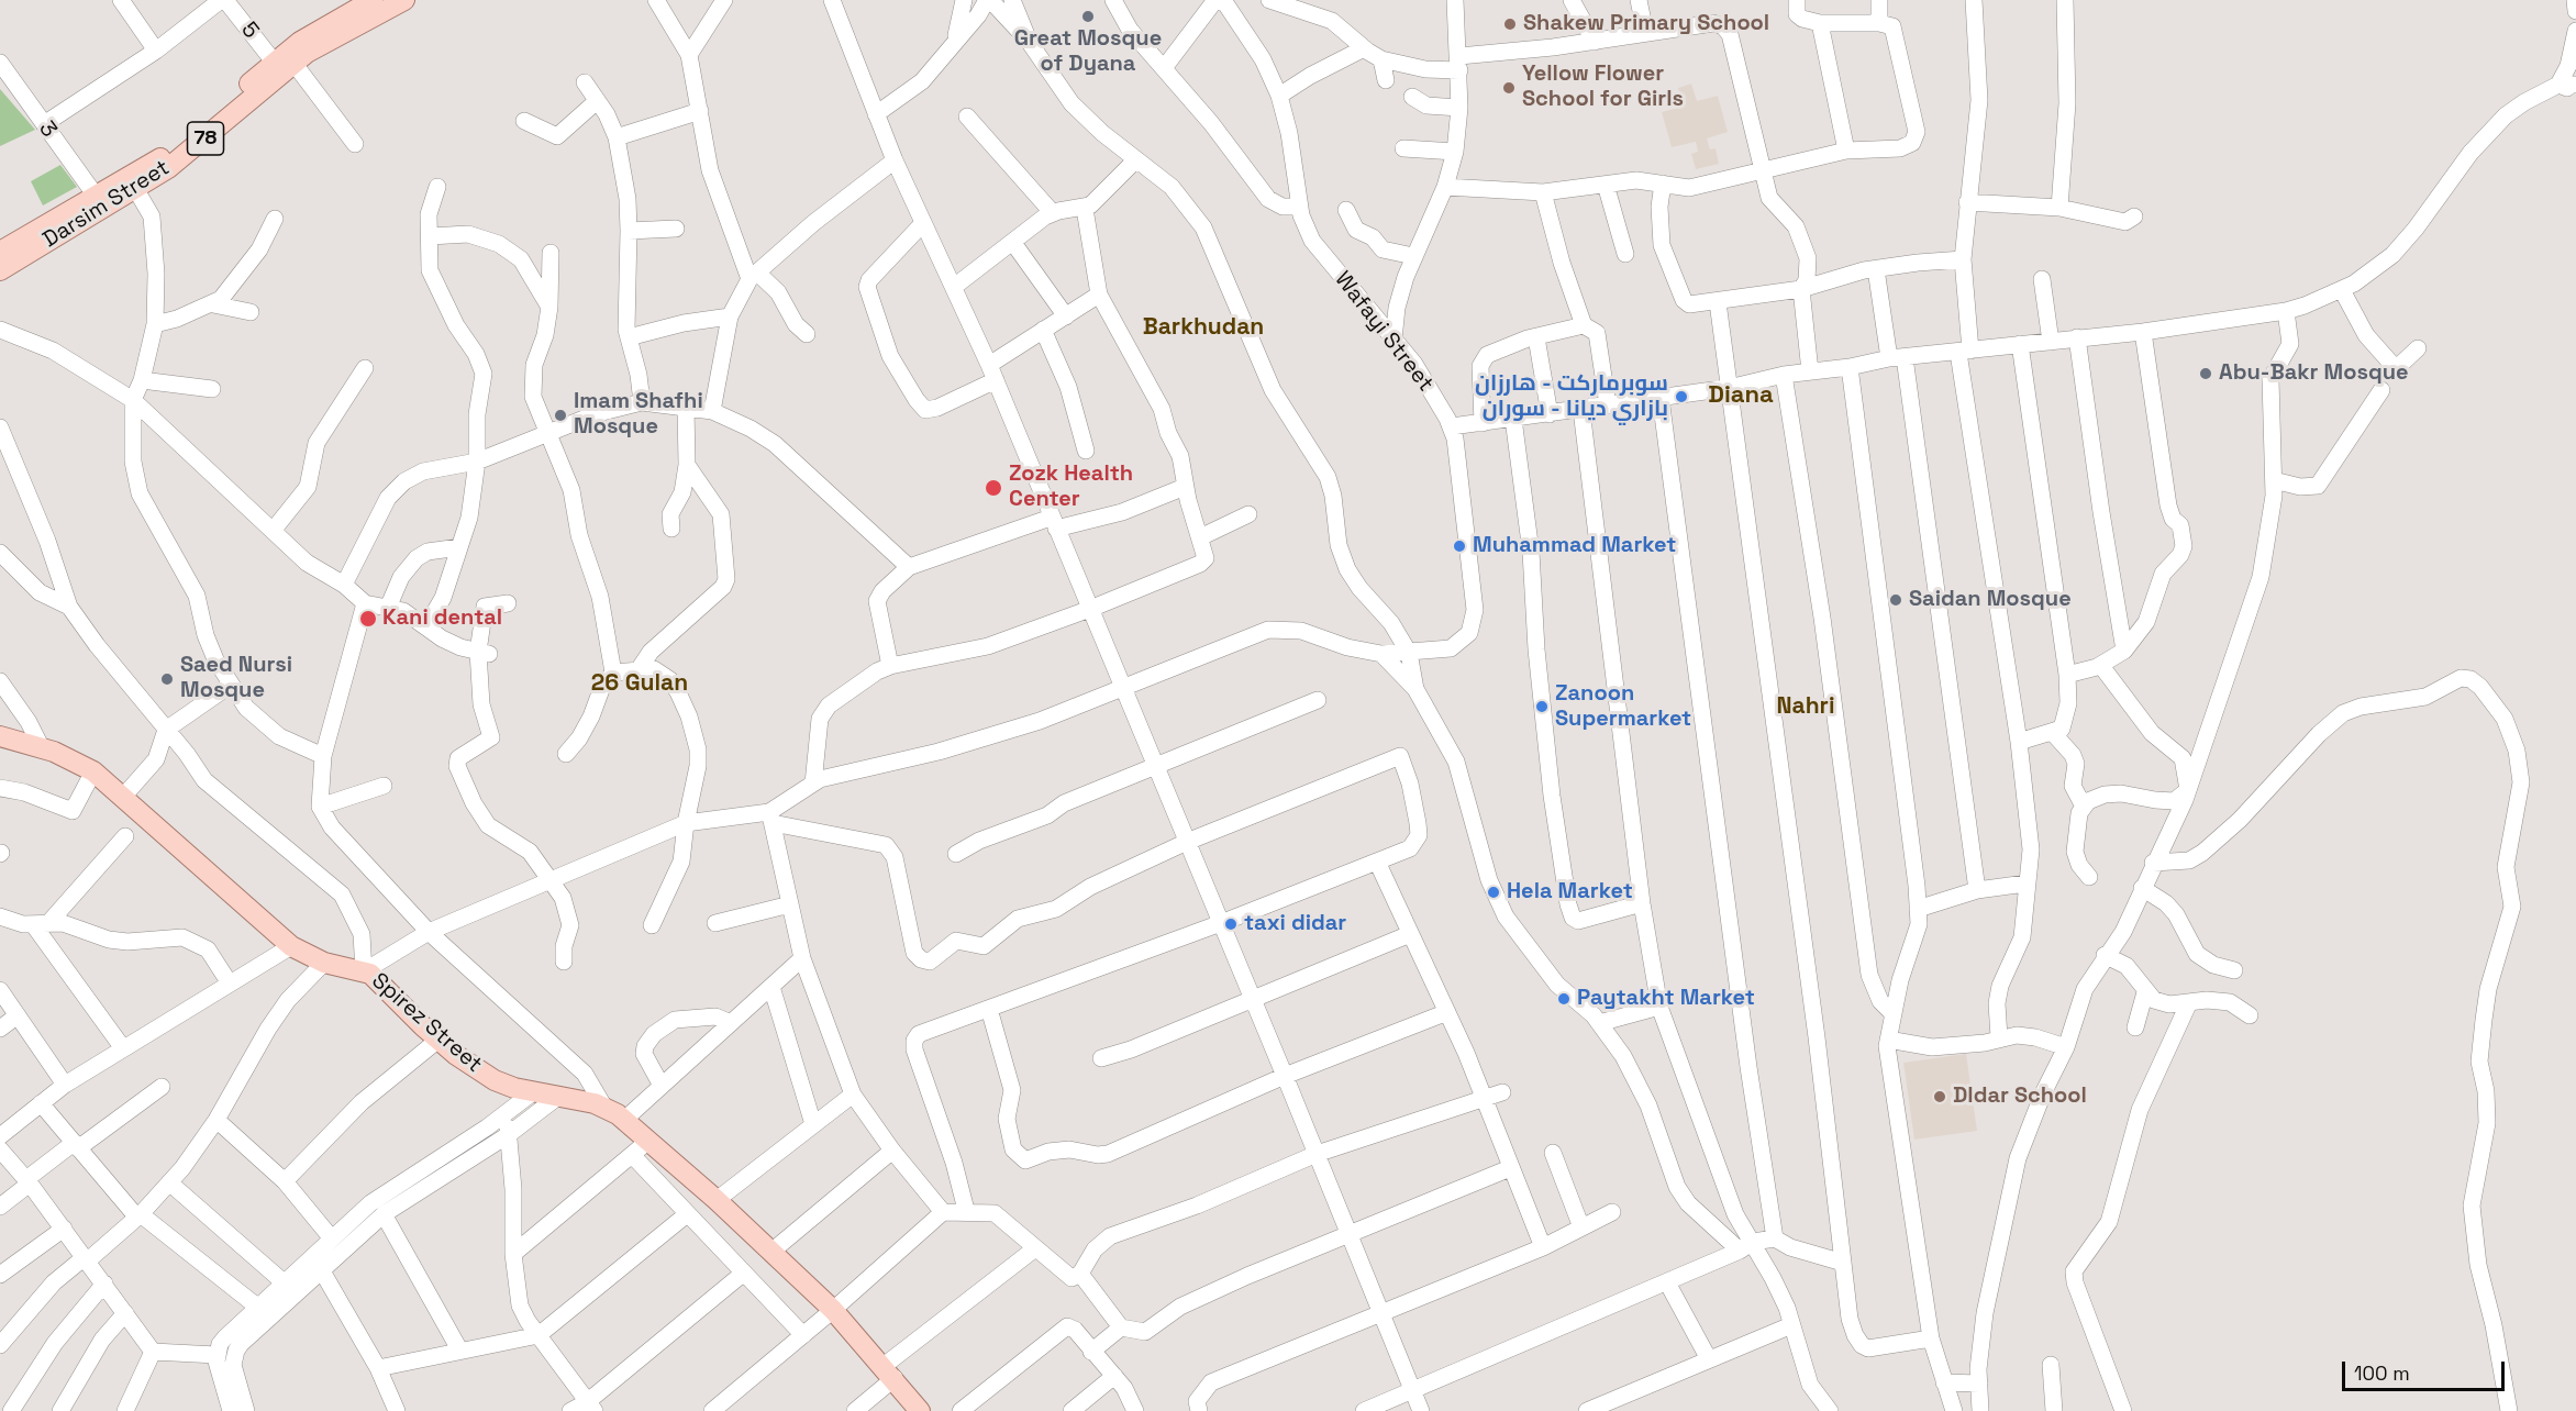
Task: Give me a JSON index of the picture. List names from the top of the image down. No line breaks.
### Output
{"streets":{"main road":["78","Darsim Street","Spirez Street"],"street":["5","3","Wafayi Street"]},"crossings":[["5","78"],["3","78"],["78","Darsim Street"]],"districts":["Barkhudan","Diana","26 Gulan","Nahri"],"places":["Great Mosque of Dyana","Shakew Primary School","Yellow Flower School for Girls","Abu-Bakr Mosque","سوبرماركت - هارزان بازاري ديانا - سوران","Imam Shafhi Mosque","Zozk Health Center","Muhammad Market","Saidan Mosque","Kani dental","Saed Nursi Mosque","Zanoon Supermarket","Hela Market","taxi didar","Paytakht Market","Dldar School"],"scale_bar":"100 m"}
